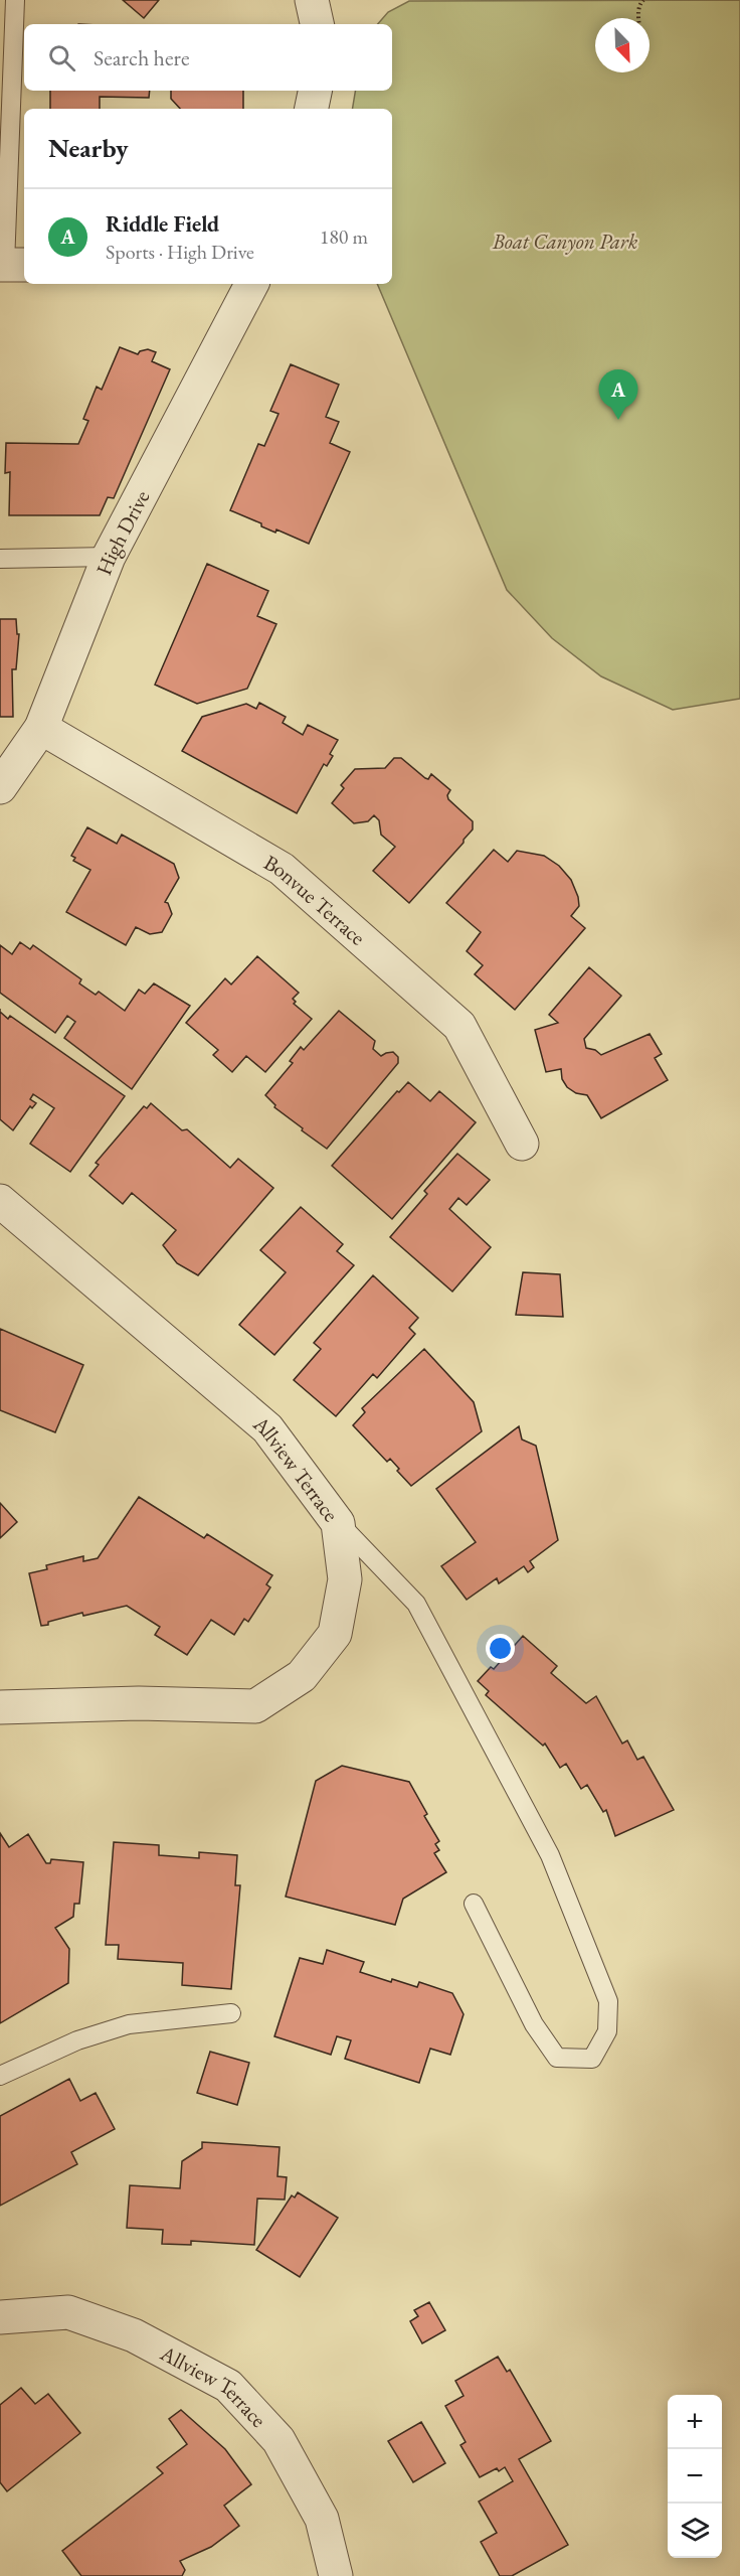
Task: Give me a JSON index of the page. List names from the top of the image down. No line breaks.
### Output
{"streets":{"street":["High Drive","Bonvue Terrace","Allview Terrace"]},"crossings":[["High Drive","Bonvue Terrace"]],"parks":["Boat Canyon Park"],"north":"bottom right","page":{"search":"Search here","heading":"Nearby","list":[{"mark":"A","name":"Riddle Field","note":"Sports · High Drive","value":"180 m"}],"pins":"A","map_buttons":["+","−"]}}
